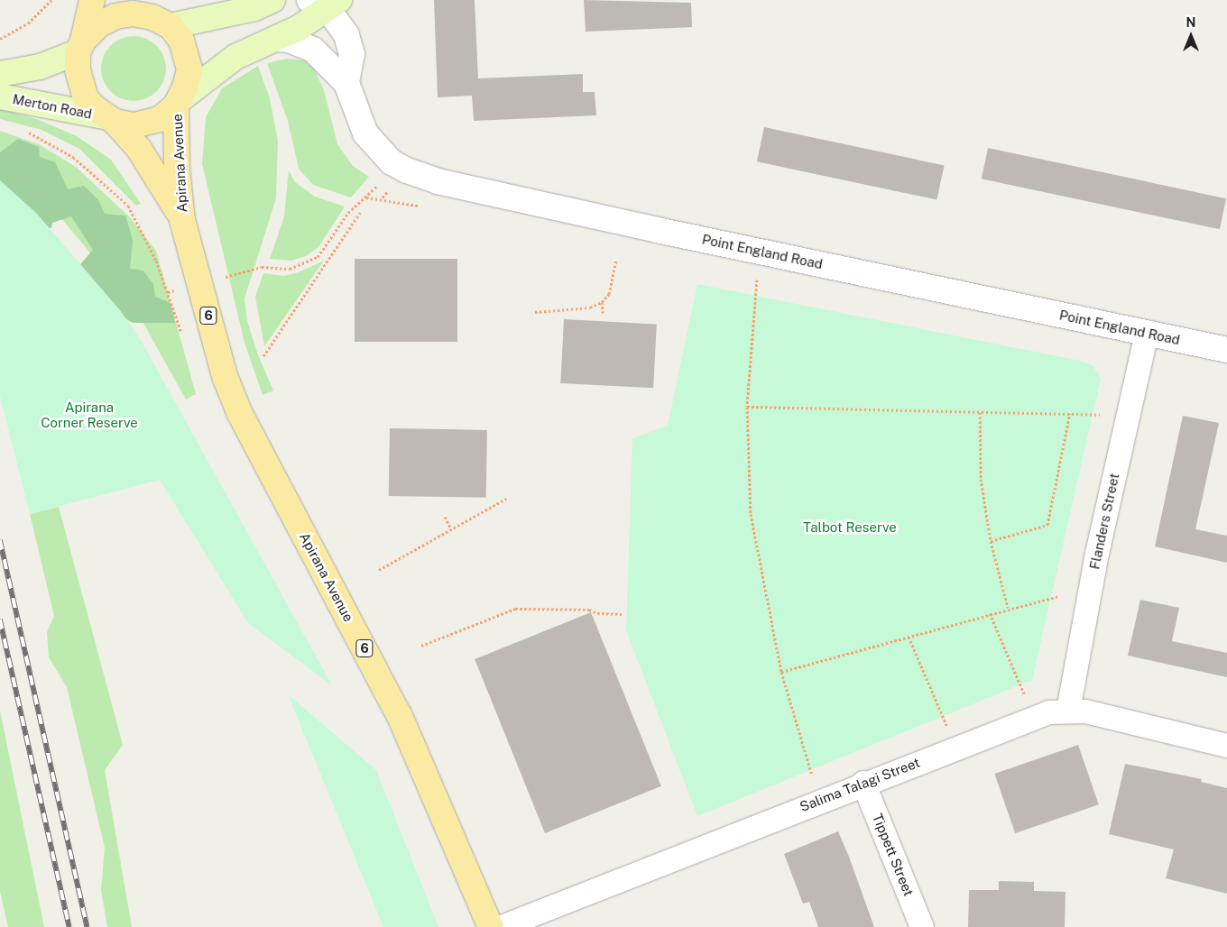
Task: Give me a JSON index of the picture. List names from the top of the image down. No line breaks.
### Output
{"streets":{"main road":["Merton Road","Apirana Avenue","6"],"street":["Point England Road","Flanders Street","Salima Talagi Street","Tippett Street"]},"crossings":[["Merton Road","Apirana Avenue"],["Merton Road","6"],["Apirana Avenue","6"],["Point England Road","Flanders Street"],["Flanders Street","Salima Talagi Street"],["Salima Talagi Street","Tippett Street"]],"parks":["Apirana Corner Reserve","Talbot Reserve"],"north":"top"}
